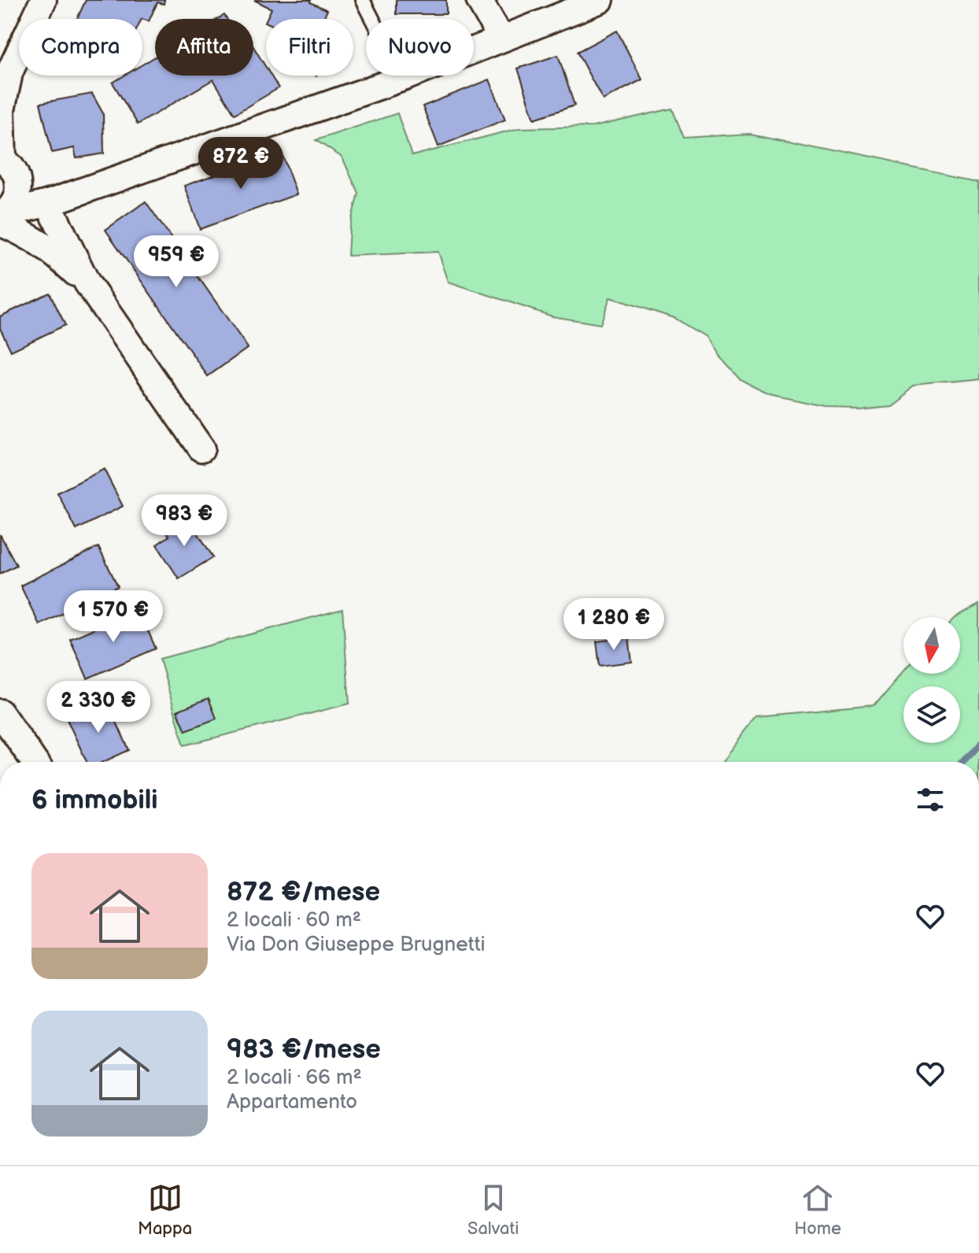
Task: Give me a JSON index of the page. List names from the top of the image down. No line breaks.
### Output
{"north":"bottom","page":{"chip":["Compra","Affitta","Filtri","Nuovo"],"price":["872 €","959 €","983 €","1 570 €","1 280 €","2 330 €"],"heading":"6 immobili","list":[{"name":"872 €/mese","note":"2 locali · 60 m² · Via Don Giuseppe Brugnetti"},{"name":"983 €/mese","note":"2 locali · 66 m² · Appartamento"}],"tabs":["Mappa","Salvati","Home"]}}
